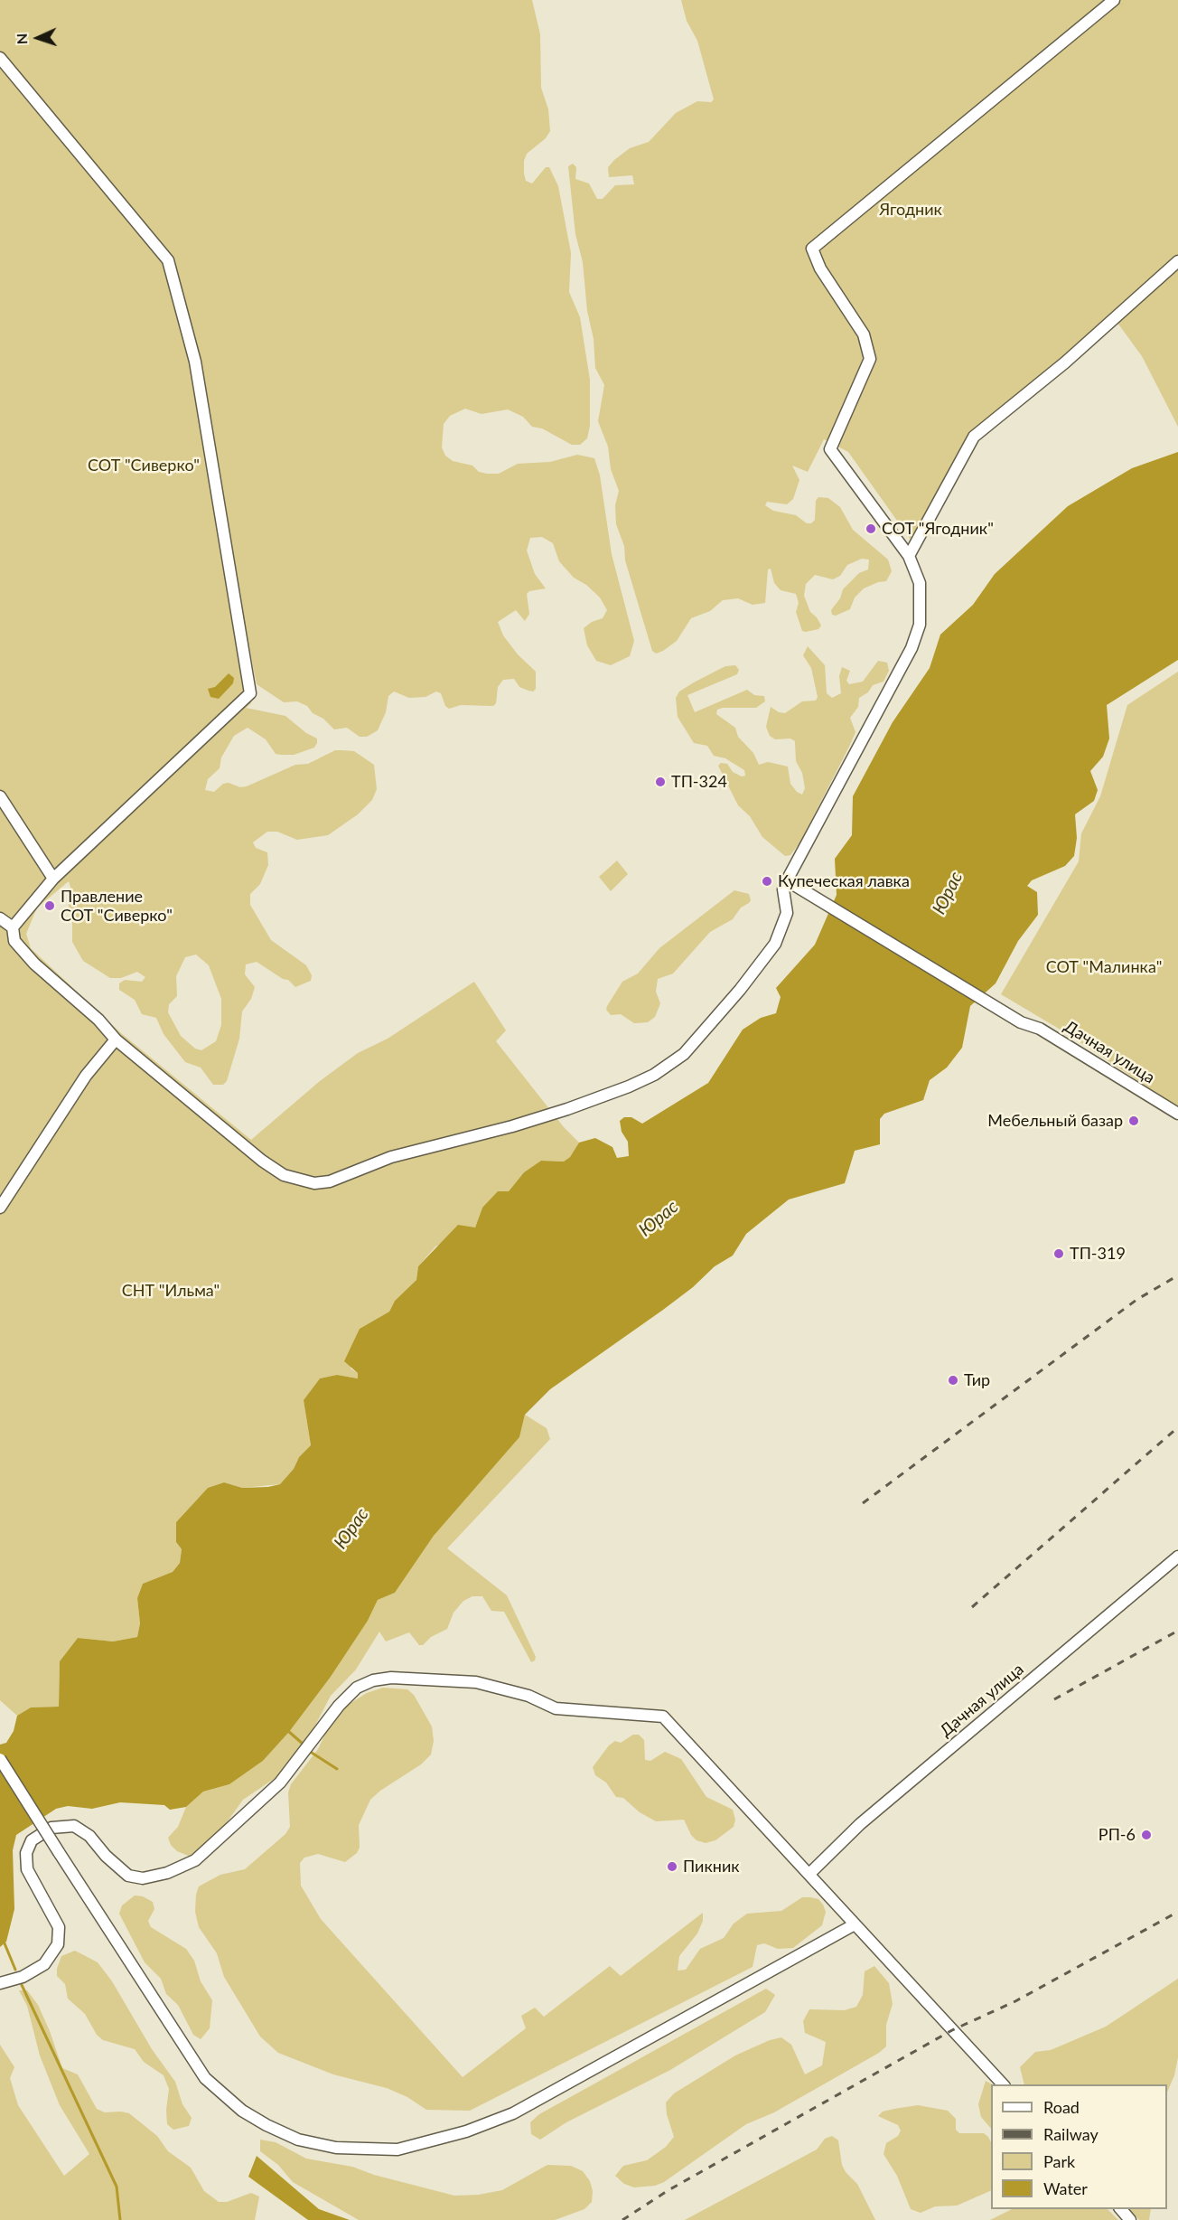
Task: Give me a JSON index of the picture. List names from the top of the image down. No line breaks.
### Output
{"streets":{"street":["Дачная улица"]},"water":["Юрас"],"parks":["Ягодник","СОТ \"Сиверко\"","СОТ \"Малинка\"","СНТ \"Ильма\""],"places":["СОТ \"Ягодник\"","ТП-324","Купеческая лавка","Правление СОТ \"Сиверко\"","Мебельный базар","ТП-319","Тир","РП-6","Пикник"],"legend":["Road","Railway","Park","Water"],"north":"left"}
